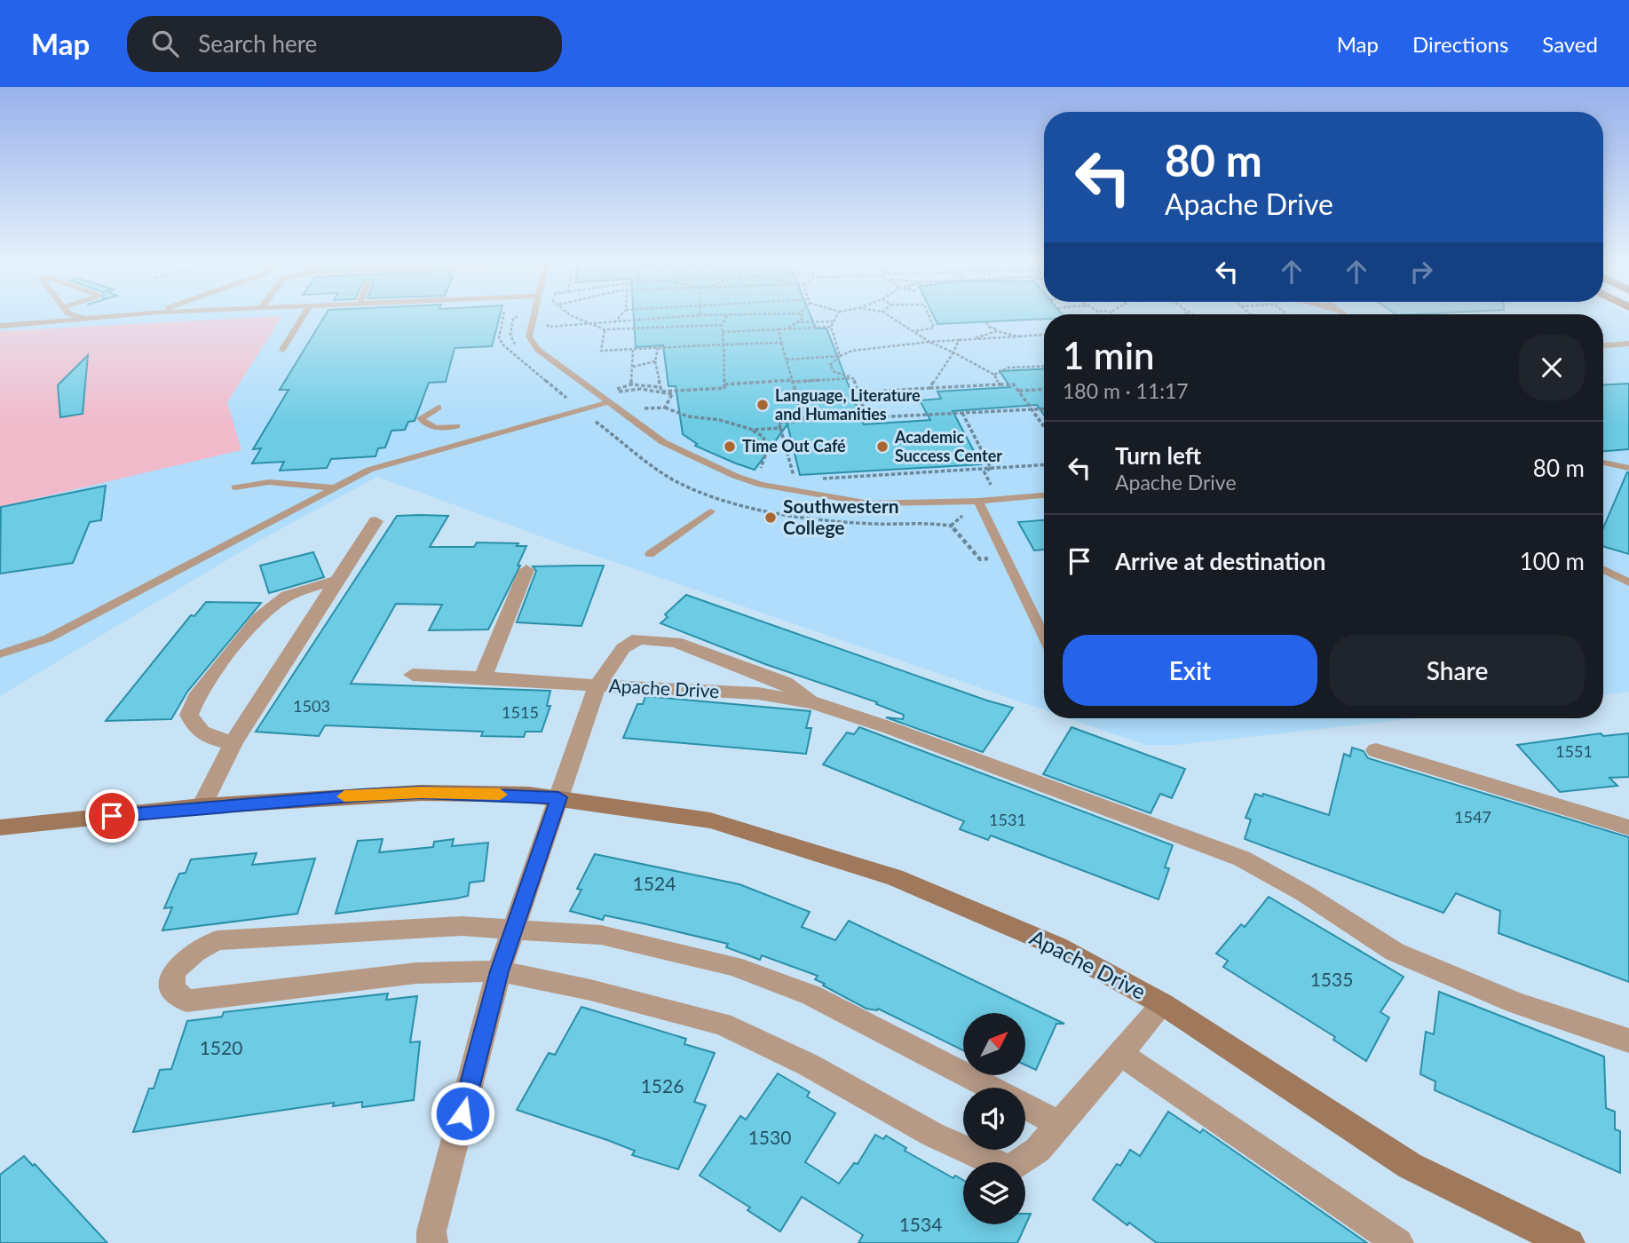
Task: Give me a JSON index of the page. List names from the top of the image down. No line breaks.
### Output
{"streets":{"street":["Apache Drive"]},"places":["Language, Literature and Humanities","Time Out Café","Academic Success Center","Southwestern College"],"house_numbers":["1503","1515","1551","1547","1531","1524","1535","1520","1526","1530","1534"],"north":"top right","page":{"header":"Map","search":"Search here","nav":["Map","Directions","Saved"],"turn":["80 m","Apache Drive"],"heading":["1 min","180 m · 11:17"],"list":[{"name":"Turn left","note":"Apache Drive","value":"80 m"},{"name":"Arrive at destination","value":"100 m"}],"buttons":["Exit","Share"]}}
